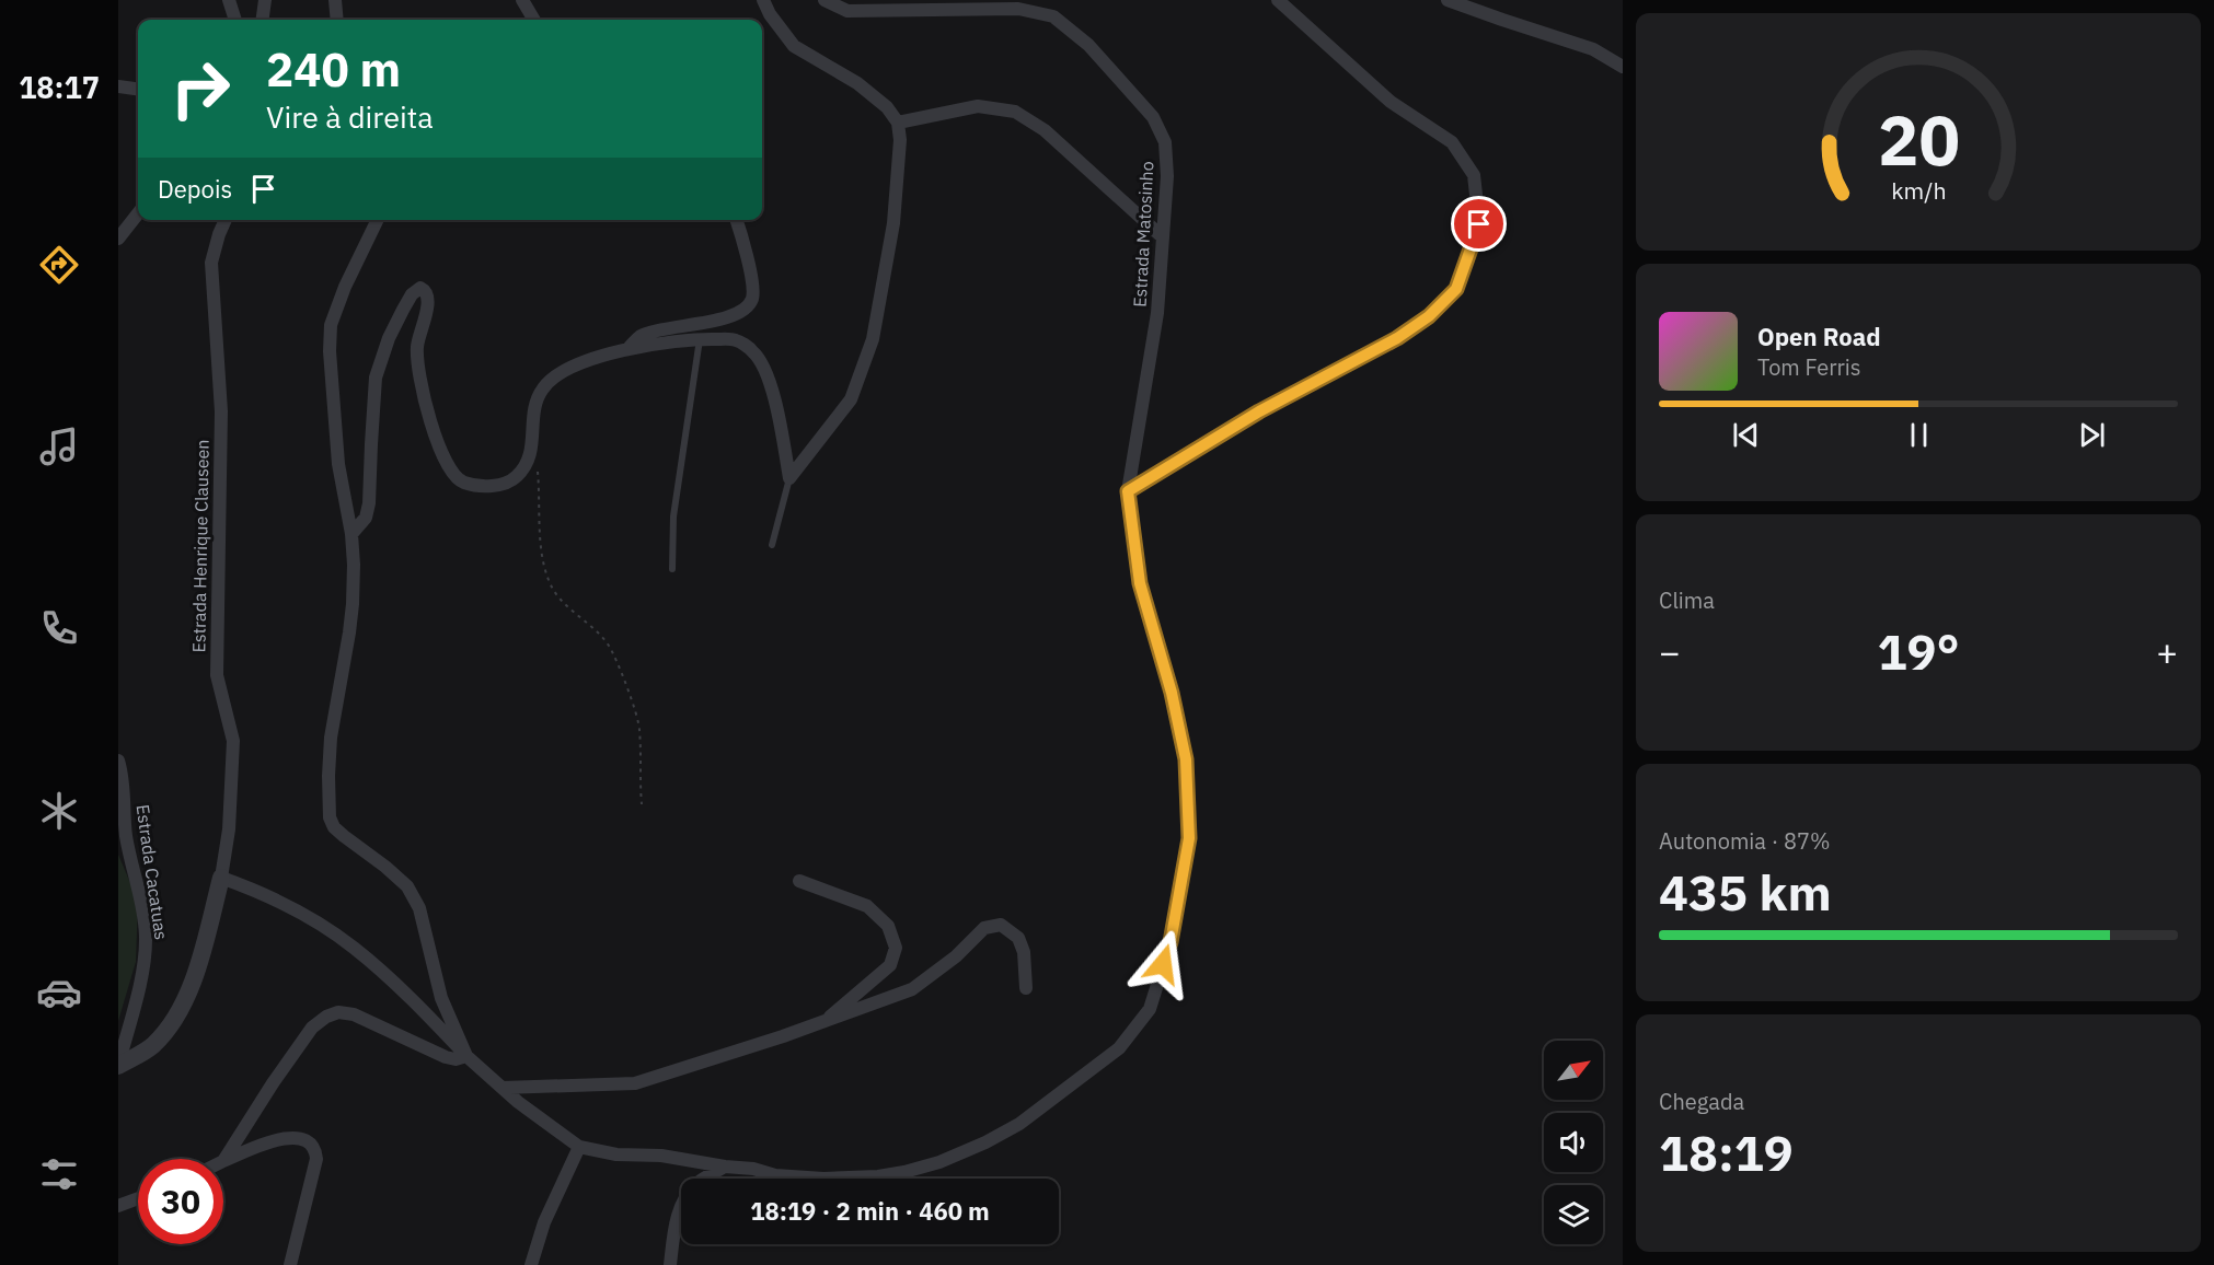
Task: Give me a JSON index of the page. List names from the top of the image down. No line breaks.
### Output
{"streets":{"street":["Estrada Matosinho","Estrada Henrique Clauseen","Estrada Cacatuas"]},"north":"top right","page":{"tabs":"18:17","turn":["240 m","Vire à direita"],"then":"Depois","song":["Open Road","Tom Ferris"],"tile":["Clima",["Autonomia · 87%","435 km"],["Chegada","18:19"]],"heat":["−","19°","+"],"limit":"30","trip":"18:19 · 2 min · 460 m","gauge":["20","km/h"]}}
